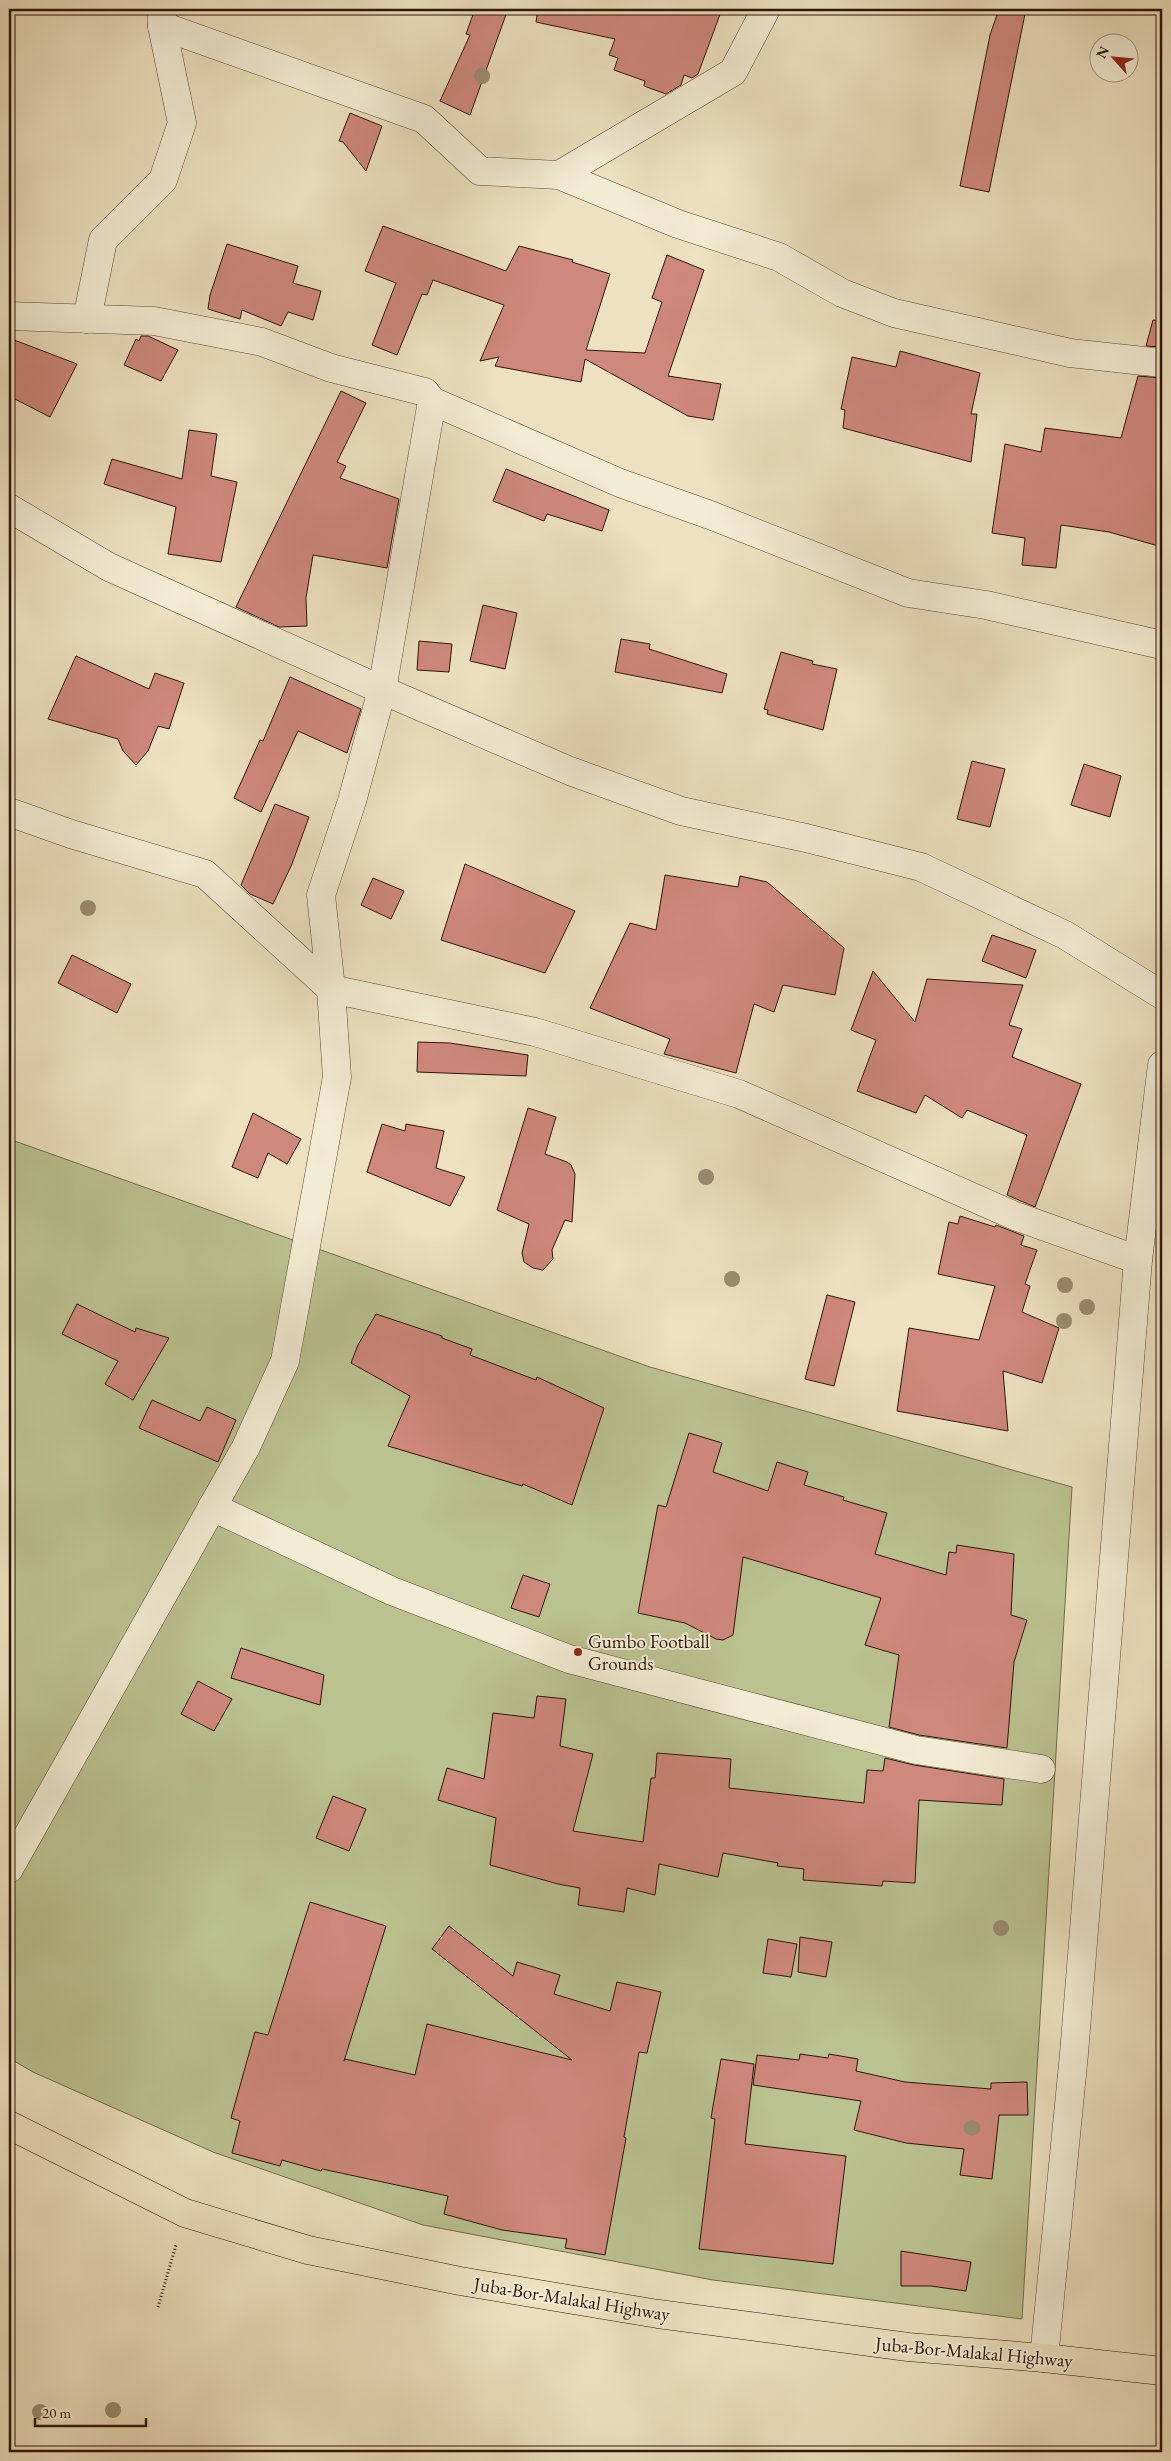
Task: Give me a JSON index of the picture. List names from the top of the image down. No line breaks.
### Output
{"streets":{"main road":["Juba-Bor-Malakal Highway"]},"places":["Gumbo Football Grounds"],"scale_bar":"20 m","north":"top left"}
